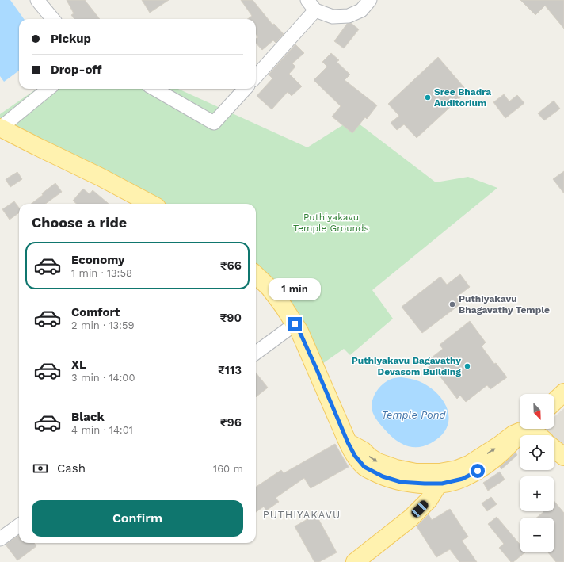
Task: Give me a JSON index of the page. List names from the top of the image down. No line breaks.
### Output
{"districts":["PUTHIYAKAVU"],"water":["Temple Pond"],"parks":["Puthiyakavu Temple Grounds"],"places":["Sree Bhadra Auditorium","Puthiyakavu Bhagavathy Temple","Puthiyakavu Bagavathy Devasom Building"],"north":"bottom right","page":{"banner":["Pickup","Drop-off"],"heading":"Choose a ride","list":[{"name":"Economy","note":"1 min · 13:58","value":"₹66"},{"name":"Comfort","note":"2 min · 13:59","value":"₹90"},{"name":"XL","note":"3 min · 14:00","value":"₹113"},{"name":"Black","note":"4 min · 14:01","value":"₹96"}],"bubble":"1 min","map_buttons":["+","−"],"pay":["Cash","160 m"],"buttons":"Confirm"}}
